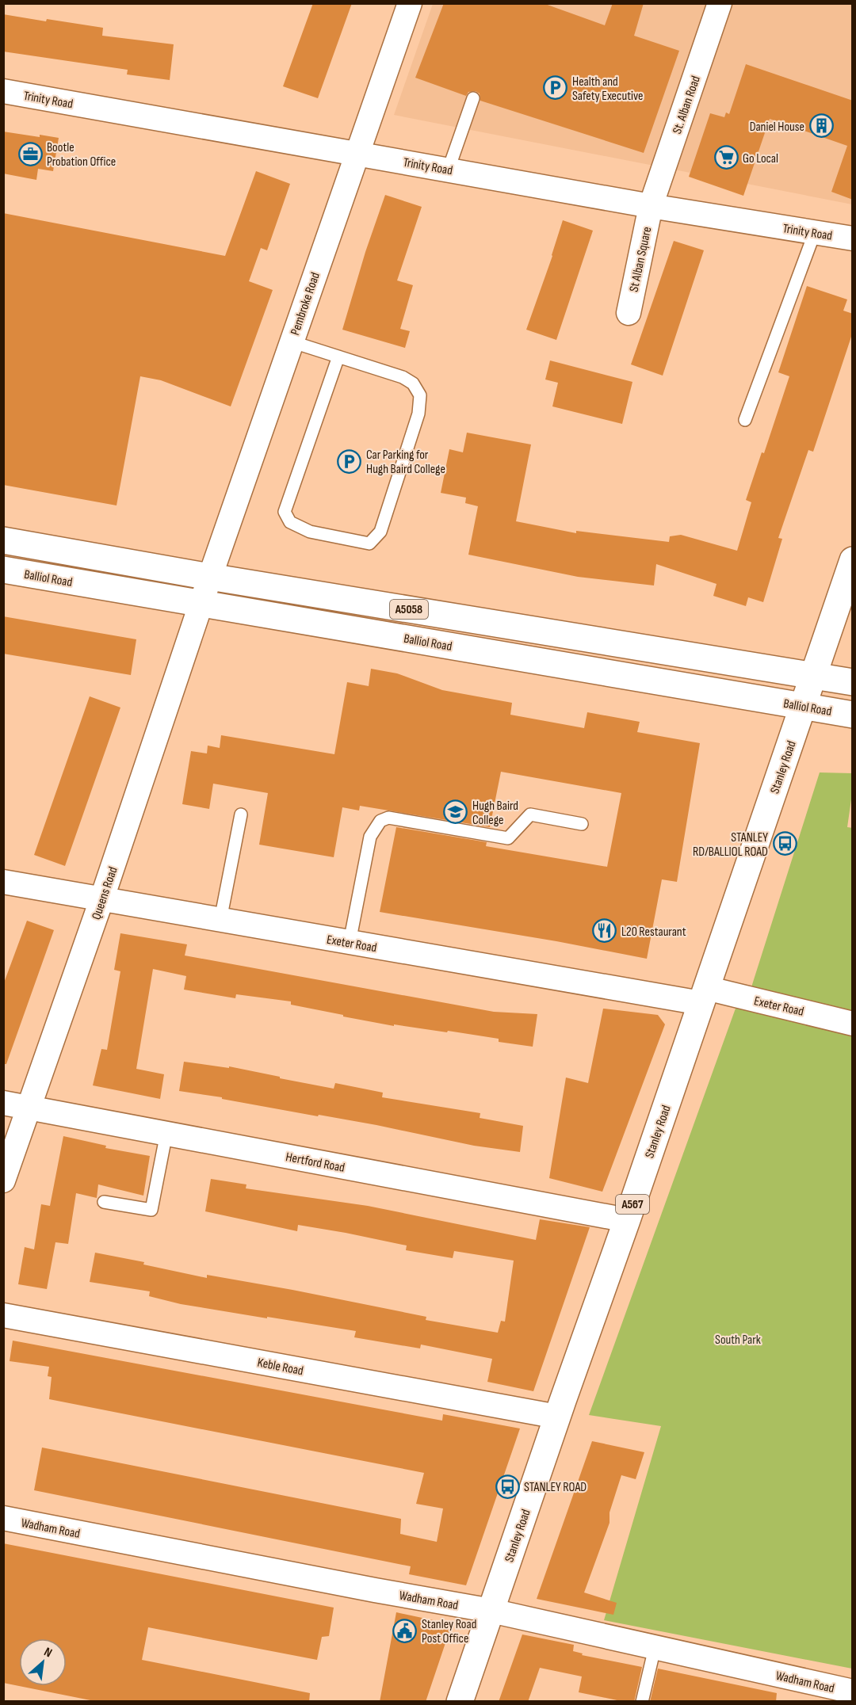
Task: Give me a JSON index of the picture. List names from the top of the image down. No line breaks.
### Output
{"streets":{"main road":["Balliol Road","A5058","Stanley Road","A567"],"street":["Trinity Road","St. Alban Road","St Alban Square","Pembroke Road","Queens Road","Exeter Road","Hertford Road","Keble Road","Wadham Road"]},"crossings":[["Trinity Road","St. Alban Road"],["Trinity Road","St Alban Square"],["Trinity Road","Pembroke Road"],["St. Alban Road","St Alban Square"],["Pembroke Road","Balliol Road"],["Pembroke Road","A5058"],["Pembroke Road","Queens Road"],["Balliol Road","Stanley Road"],["Balliol Road","Queens Road"],["A5058","Stanley Road"],["Stanley Road","Exeter Road"],["Stanley Road","Hertford Road"],["Stanley Road","Keble Road"],["Stanley Road","Wadham Road"],["Queens Road","Exeter Road"],["Queens Road","Hertford Road"]],"parks":["South Park"],"places":{"parking":["Health and Safety Executive","Car Parking for Hugh Baird College"],"building":["Daniel House"],"office":["Bootle Probation Office"],"supermarket":["Go Local"],"school or university":["Hugh Baird College"],"bus stop":["STANLEY RD/BALLIOL ROAD","STANLEY ROAD"],"restaurant":["L20 Restaurant"],"public building":["Stanley Road Post Office"]},"north":"top right"}
